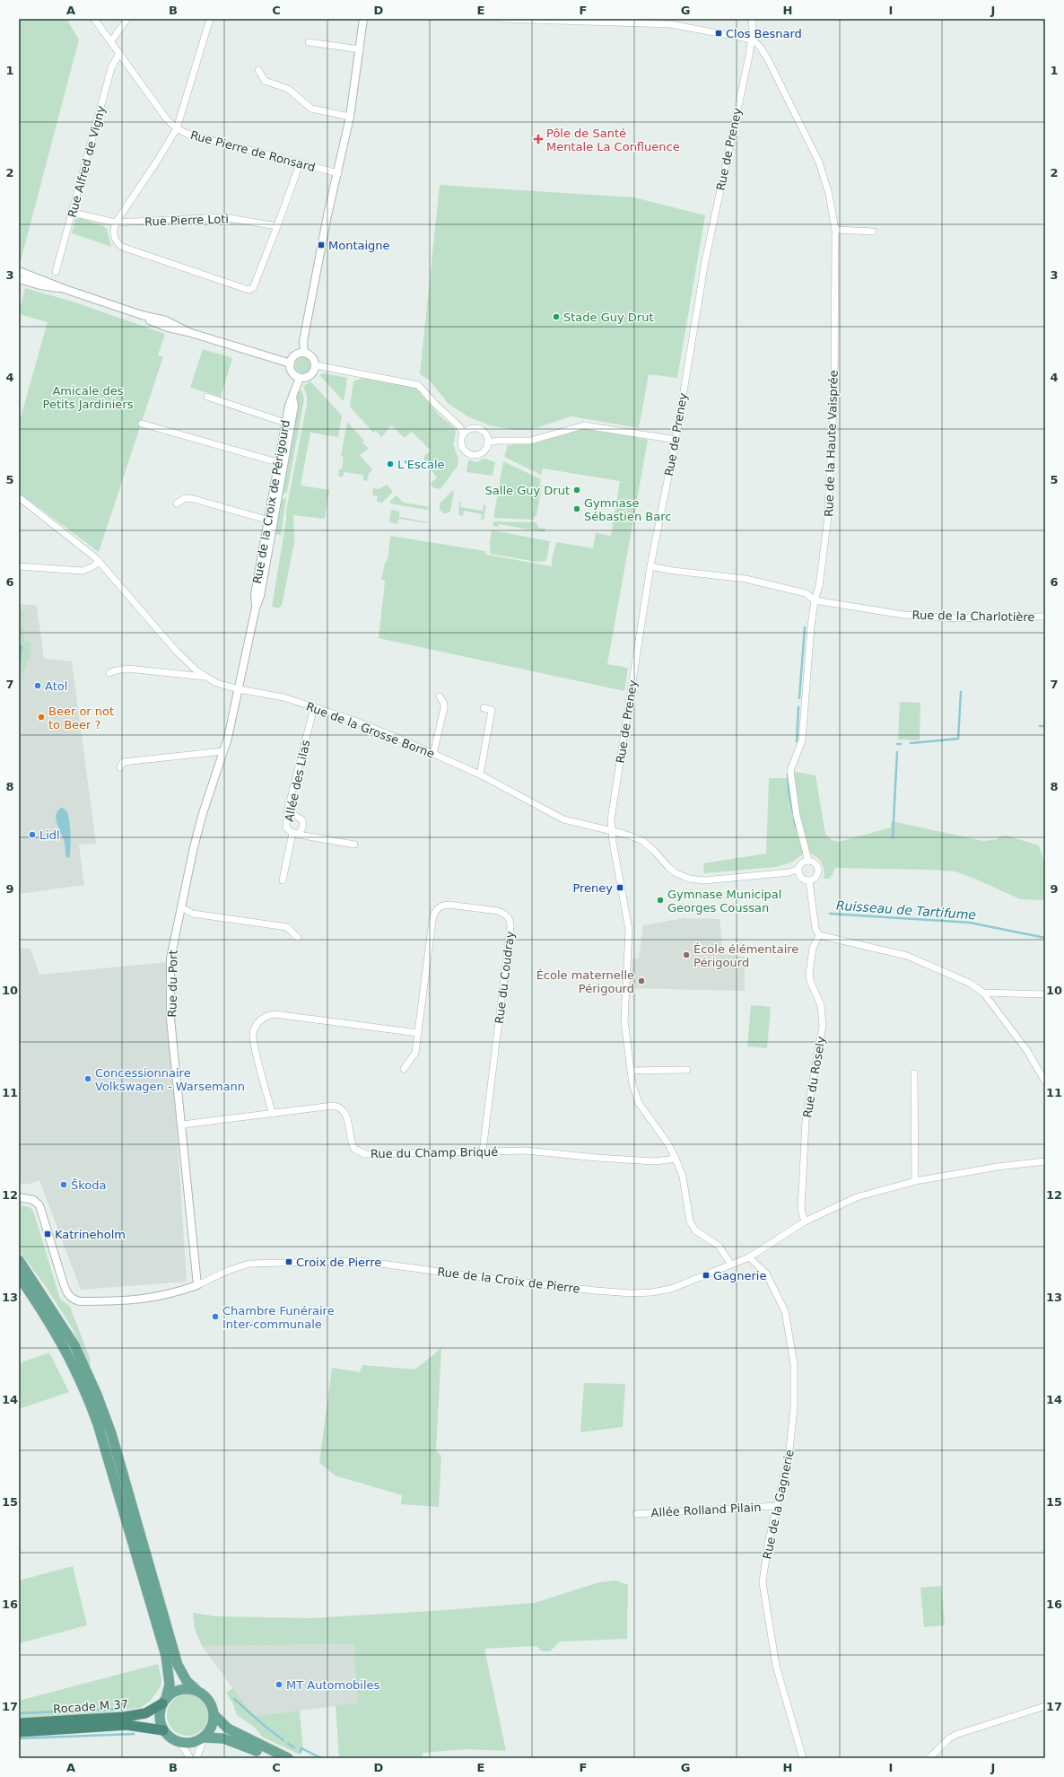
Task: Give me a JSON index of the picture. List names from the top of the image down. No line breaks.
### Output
{"streets":{"highway":["Rocade M 37"],"street":["Rue de Preney","Rue Pierre de Ronsard","Rue Alfred de Vigny","Rue Pierre Loti","Rue de la Haute Vaisprée","Rue de la Croix de Périgourd","Rue de la Charlotière","Rue de la Grosse Borne","Allée des Lilas","Rue du Coudray","Rue du Port","Rue du Rosely","Rue du Champ Briqué","Rue de la Croix de Pierre","Rue de la Gagnerie","Allée Rolland Pilain"]},"crossings":[["Rue de Preney","Rue de la Haute Vaisprée"],["Rue de Preney","Rue de la Charlotière"],["Rue de Preney","Rue de la Grosse Borne"],["Rue de Preney","Rue du Champ Briqué"],["Rue de Preney","Rue de la Croix de Pierre"],["Rue Pierre de Ronsard","Rue Alfred de Vigny"],["Rue Alfred de Vigny","Rue Pierre Loti"],["Rue de la Haute Vaisprée","Rue de la Charlotière"],["Rue de la Haute Vaisprée","Rue de la Grosse Borne"],["Rue de la Croix de Périgourd","Rue de la Grosse Borne"],["Rue de la Croix de Périgourd","Rue du Port"],["Rue de la Grosse Borne","Allée des Lilas"],["Rue de la Grosse Borne","Rue du Port"],["Rue du Coudray","Rue du Champ Briqué"],["Rue du Port","Rue du Champ Briqué"],["Rue du Port","Rue de la Croix de Pierre"],["Rue du Rosely","Rue de la Croix de Pierre"],["Rue de la Croix de Pierre","Rue de la Gagnerie"],["Rue de la Gagnerie","Allée Rolland Pilain"]],"water":["Ruisseau de Tartifume"],"parks":["Amicale des Petits Jardiniers"],"places":{"transit":["Clos Besnard","Montaigne","Preney","Katrineholm","Croix de Pierre","Gagnerie"],"health":["Pôle de Santé Mentale La Confluence"],"other":["Stade Guy Drut","L'Escale","Salle Guy Drut","Gymnase Sébastien Barc","Atol","Beer or not to Beer ?","Lidl","Gymnase Municipal Georges Coussan","École élémentaire Périgourd","École maternelle Périgourd","Concessionnaire Volkswagen - Warsemann","Škoda","Chambre Funéraire Inter-communale","MT Automobiles"]},"grid":{"columns":["A","B","C","D","E","F","G","H","I","J"],"rows":["1","2","3","4","5","6","7","8","9","10","11","12","13","14","15","16","17"]}}
